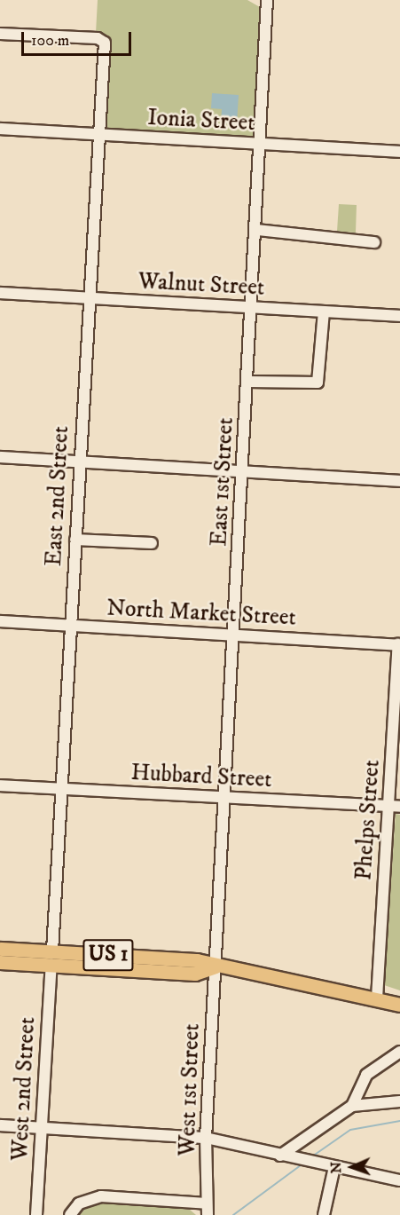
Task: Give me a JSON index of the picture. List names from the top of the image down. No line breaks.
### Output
{"streets":{"main road":["US 1"],"street":["Ionia Street","Walnut Street","East 1st Street","East 2nd Street","North Market Street","Hubbard Street","Phelps Street","West 2nd Street","West 1st Street"]},"crossings":[["Ionia Street","East 1st Street"],["Ionia Street","East 2nd Street"],["Walnut Street","East 1st Street"],["Walnut Street","East 2nd Street"],["East 1st Street","North Market Street"],["East 1st Street","Hubbard Street"],["East 1st Street","US 1"],["East 1st Street","West 1st Street"],["East 2nd Street","North Market Street"],["East 2nd Street","Hubbard Street"],["East 2nd Street","US 1"],["East 2nd Street","West 2nd Street"],["North Market Street","Phelps Street"],["Hubbard Street","Phelps Street"],["Phelps Street","US 1"],["US 1","West 2nd Street"],["US 1","West 1st Street"]],"scale_bar":"100 m","north":"left"}
